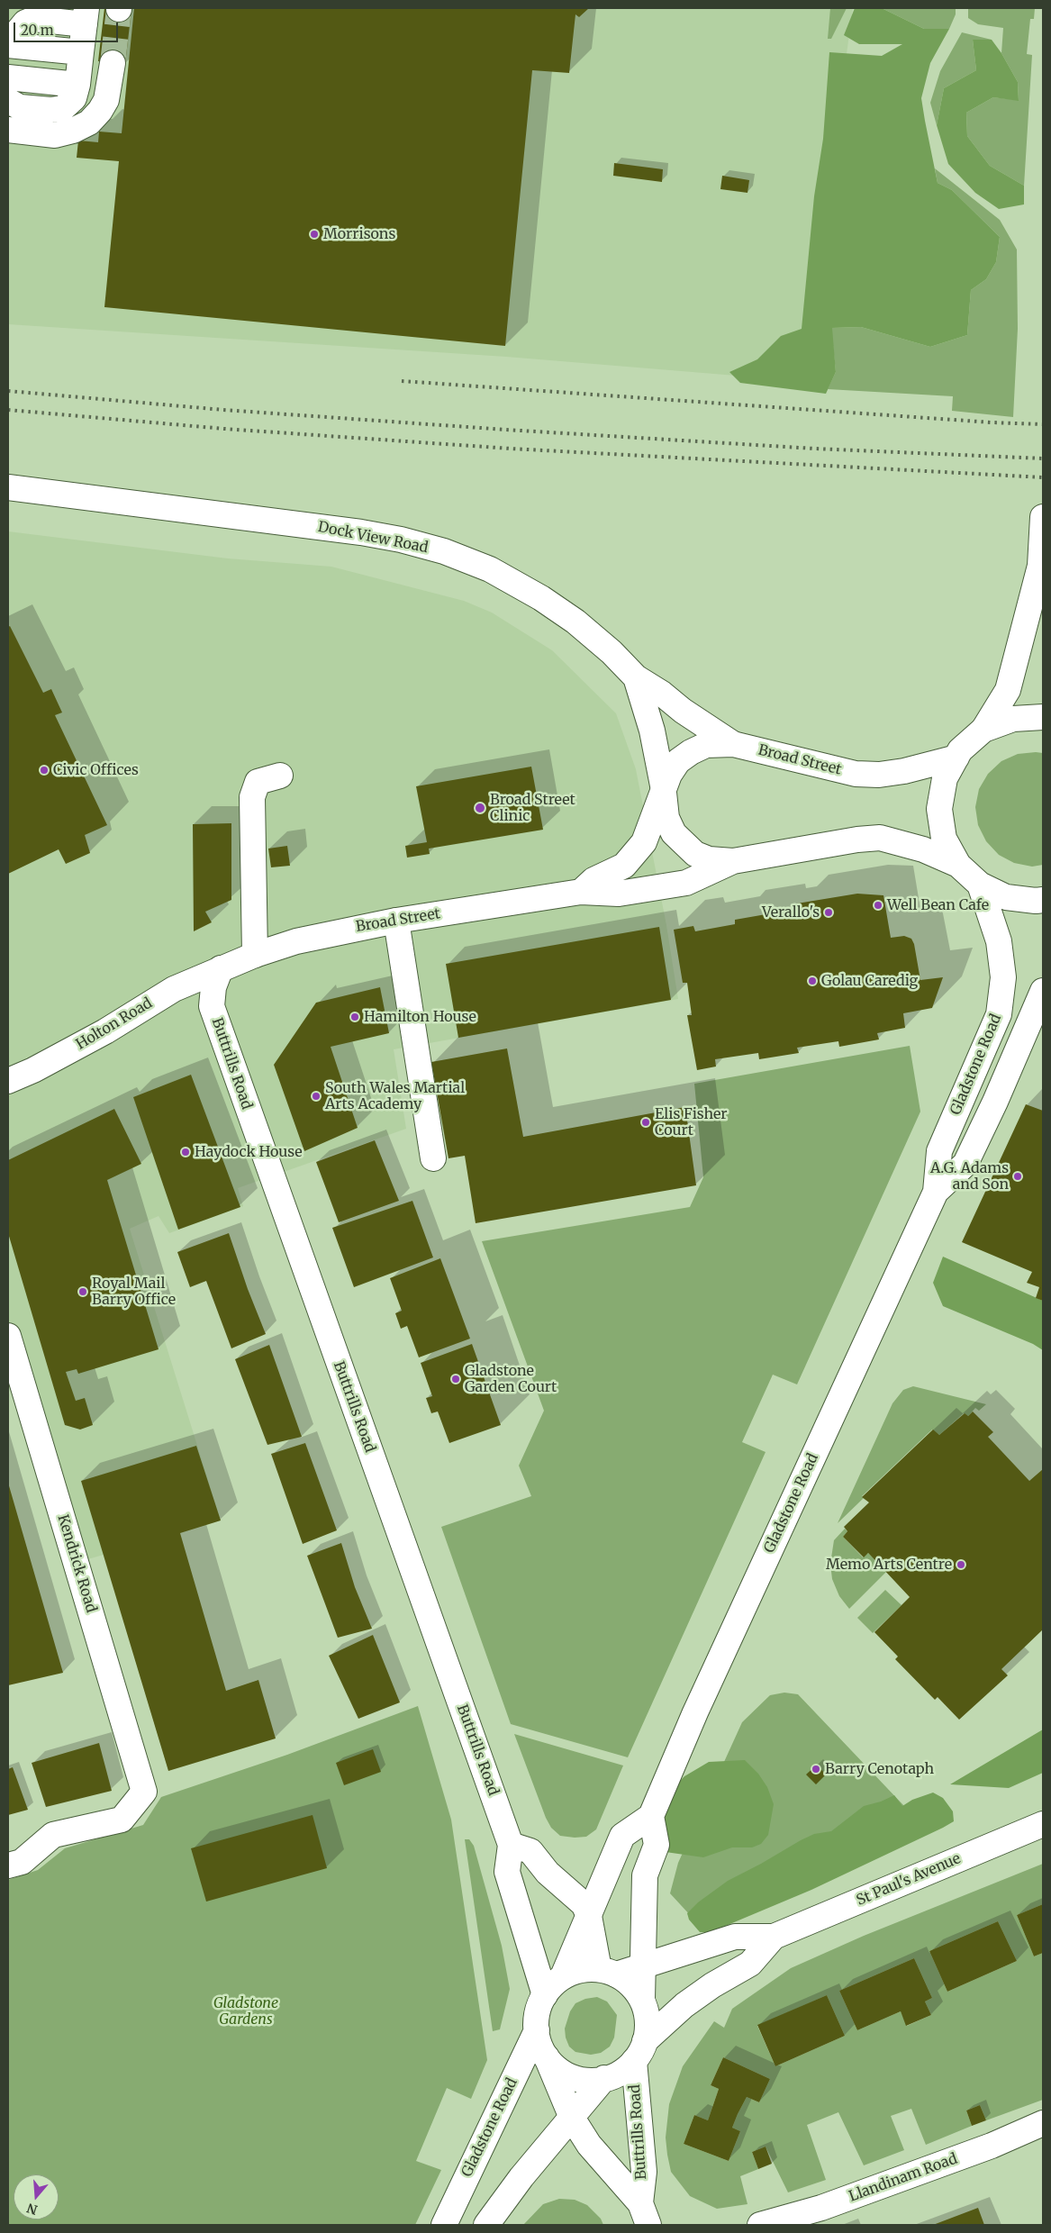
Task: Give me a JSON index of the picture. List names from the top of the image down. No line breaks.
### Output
{"streets":{"street":["Dock View Road","Broad Street","Holton Road","Buttrills Road","Gladstone Road","Kendrick Road","St Paul's Avenue","Llandinam Road"]},"crossings":[["Dock View Road","Broad Street"],["Broad Street","Holton Road"],["Broad Street","Buttrills Road"],["Holton Road","Buttrills Road"],["Buttrills Road","Gladstone Road"],["Buttrills Road","St Paul's Avenue"],["Gladstone Road","St Paul's Avenue"]],"parks":["Gladstone Gardens"],"places":["Morrisons","Civic Offices","Broad Street Clinic","Well Bean Cafe","Verallo's","Golau Caredig","Hamilton House","South Wales Martial Arts Academy","Elis Fisher Court","Haydock House","A.G. Adams and Son","Royal Mail Barry Office","Gladstone Garden Court","Memo Arts Centre","Barry Cenotaph"],"scale_bar":"20 m","north":"bottom"}
